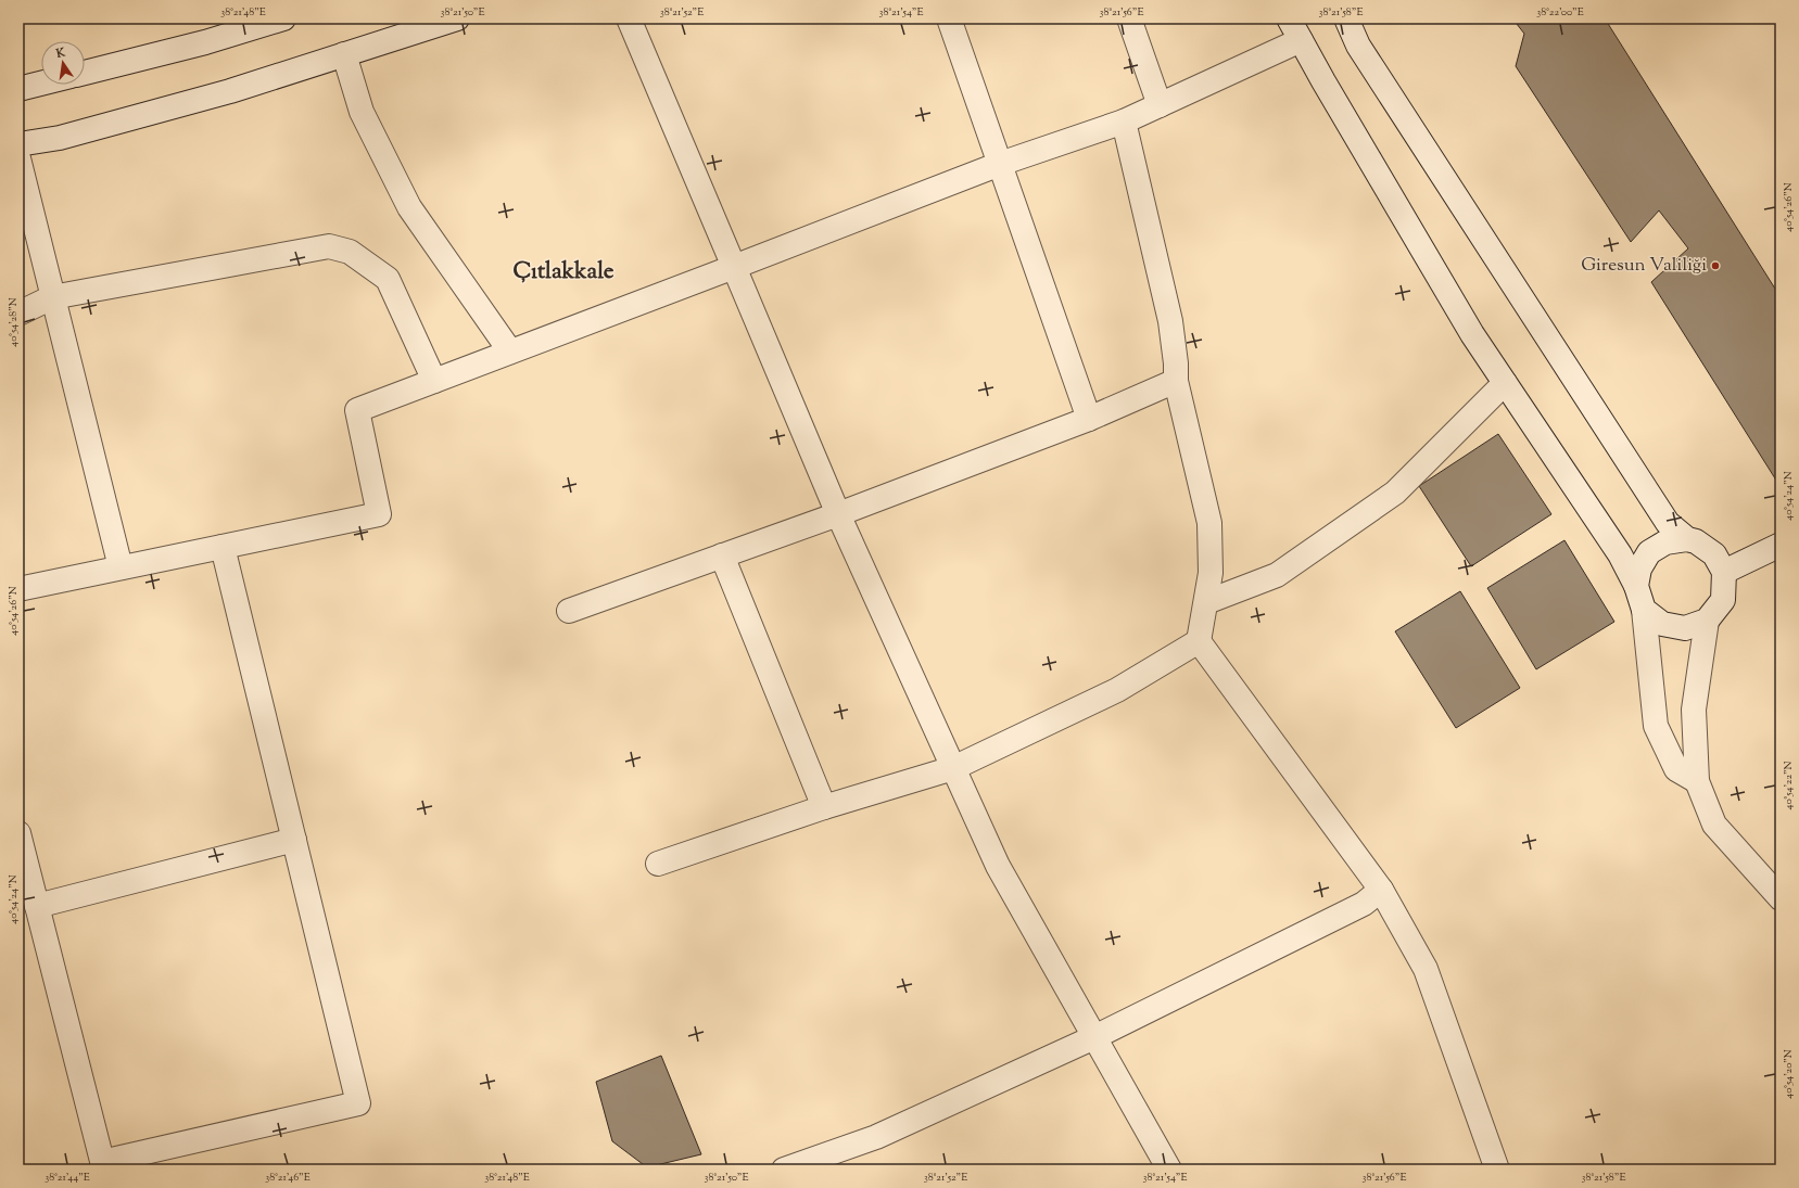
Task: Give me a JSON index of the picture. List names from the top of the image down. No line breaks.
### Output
{"districts":["Çıtlakkale"],"places":["Giresun Valiliği"],"north":"top","coordinates":["38°21'48\"E","38°21'50\"E","38°21'52\"E","38°21'54\"E","38°21'56\"E","38°21'58\"E","38°22'00\"E","40°54'26\"N","40°54'28\"N","40°54'24\"N","40°54'22\"N","40°54'20\"N","38°21'44\"E","38°21'46\"E"]}
